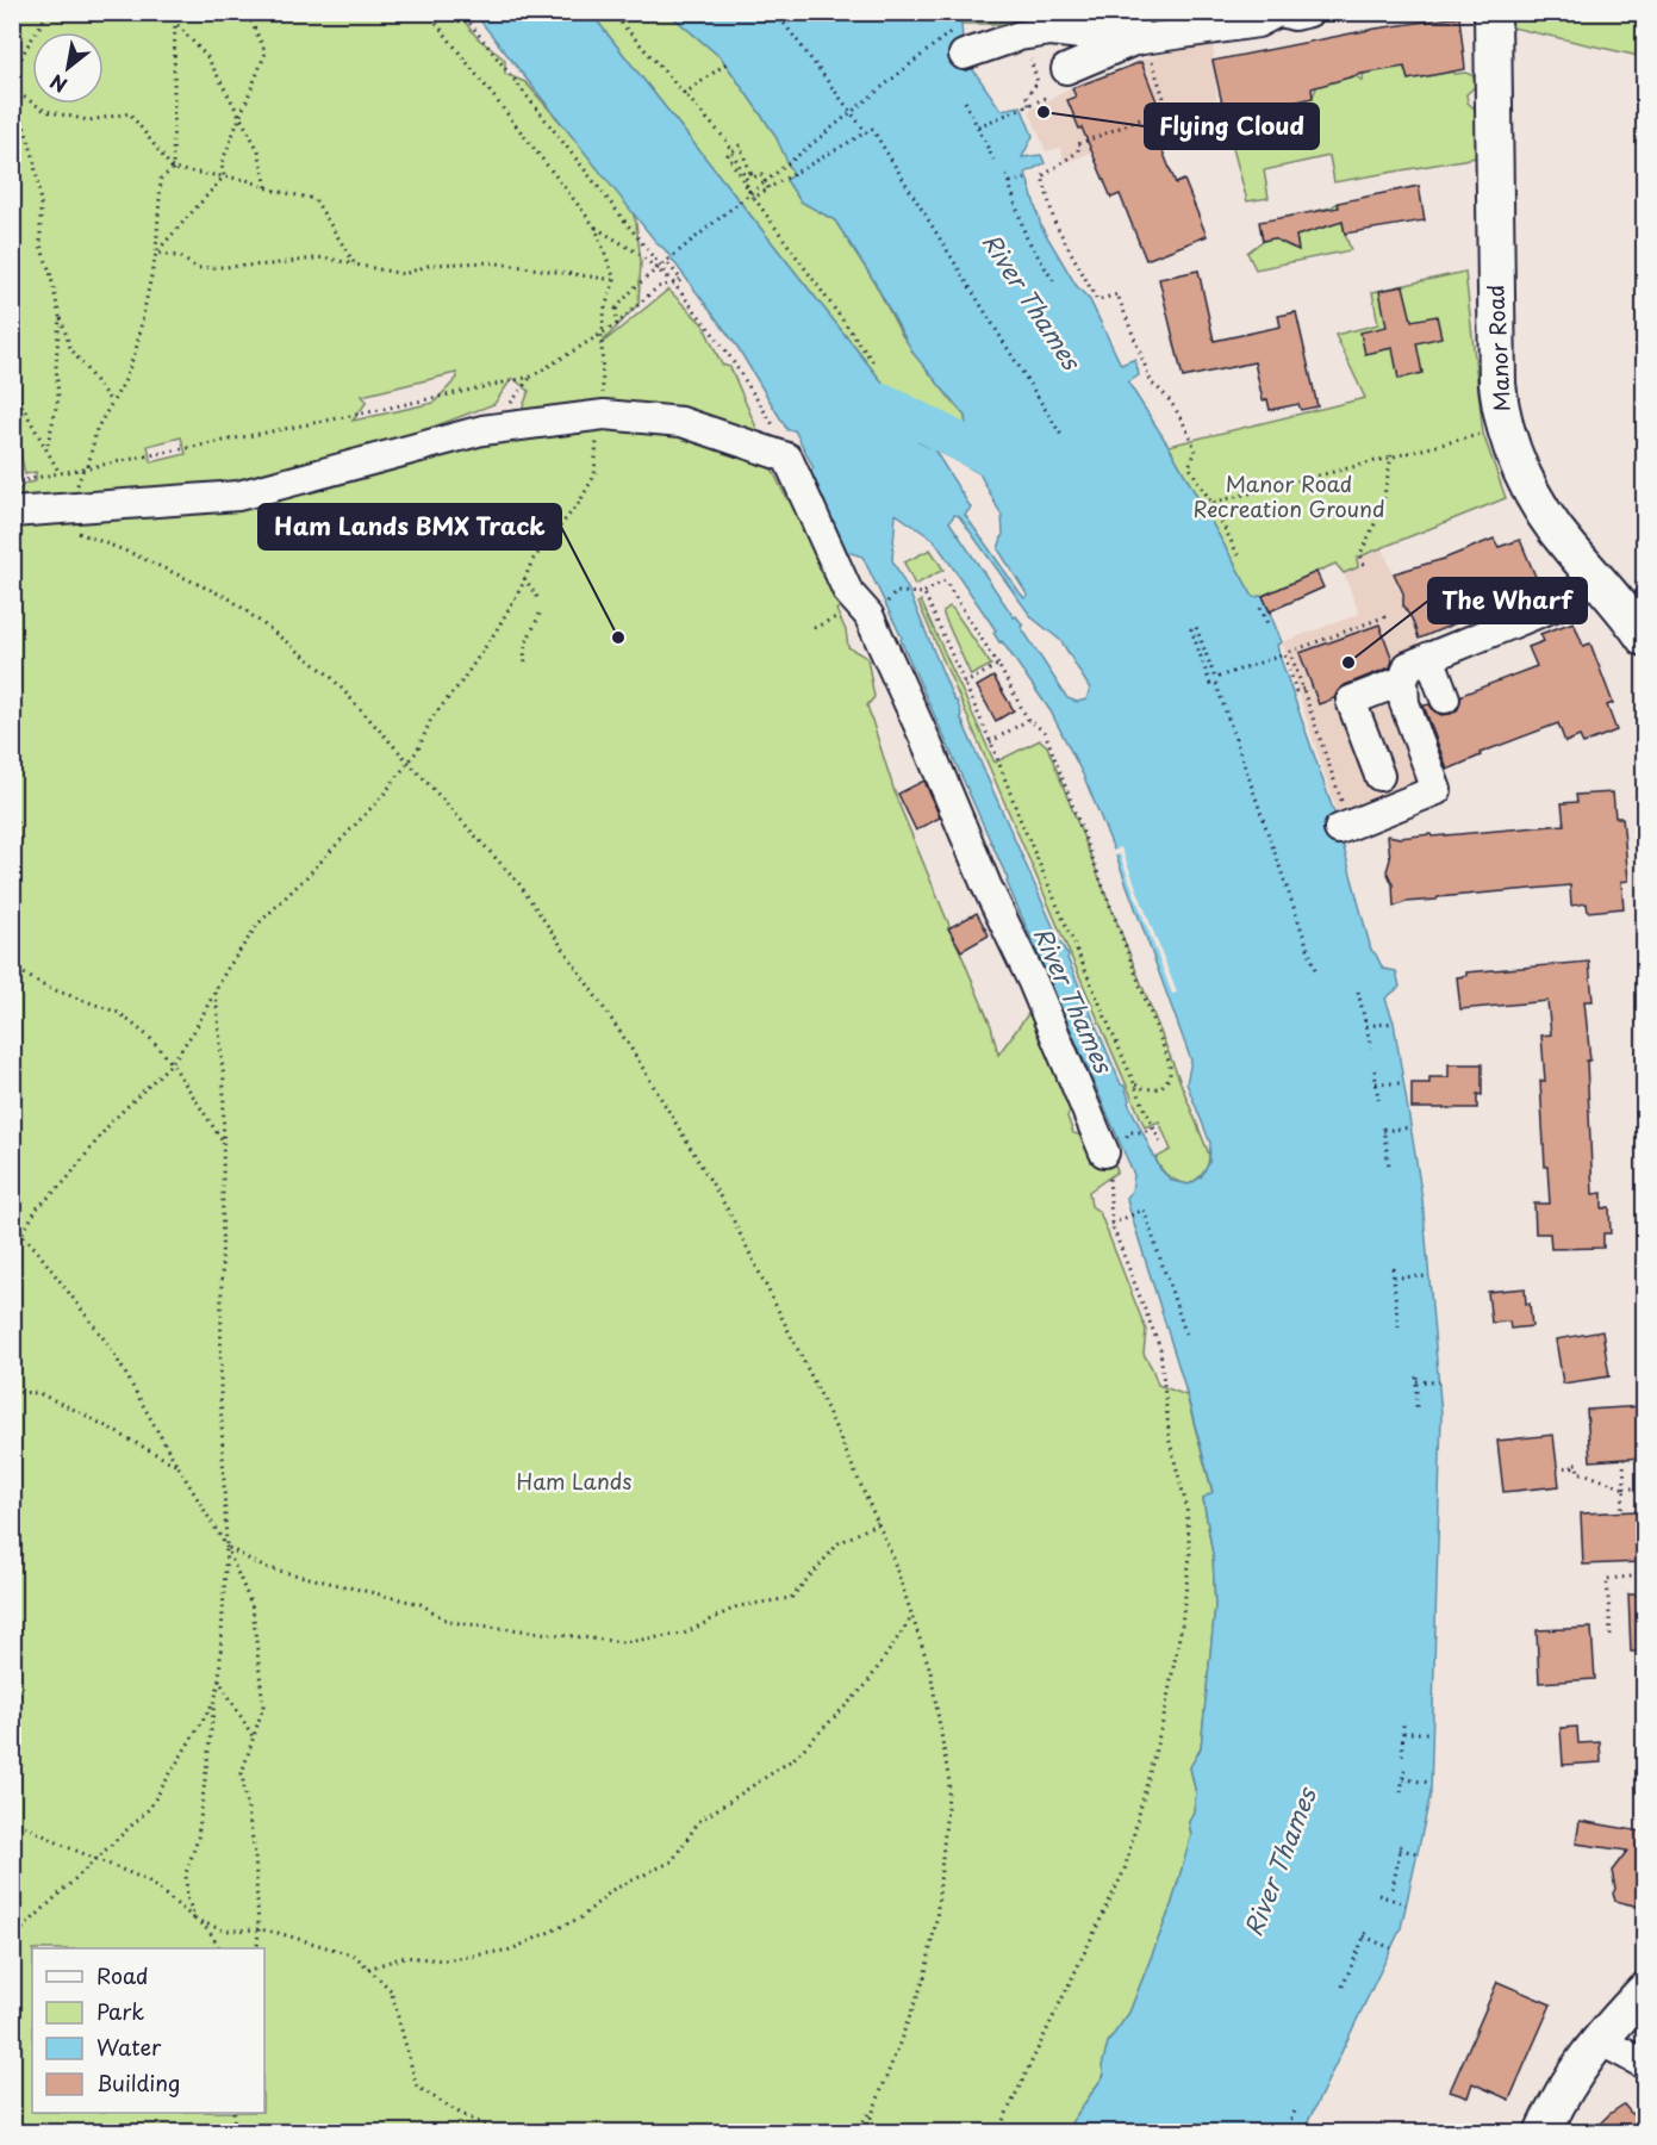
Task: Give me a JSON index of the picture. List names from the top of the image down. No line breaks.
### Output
{"streets":{"main road":["Manor Road"]},"water":["River Thames"],"parks":["Manor Road Recreation Ground","Ham Lands"],"places":["Flying Cloud","Ham Lands BMX Track","The Wharf"],"legend":["Road","Park","Water","Building"],"north":"bottom left"}
